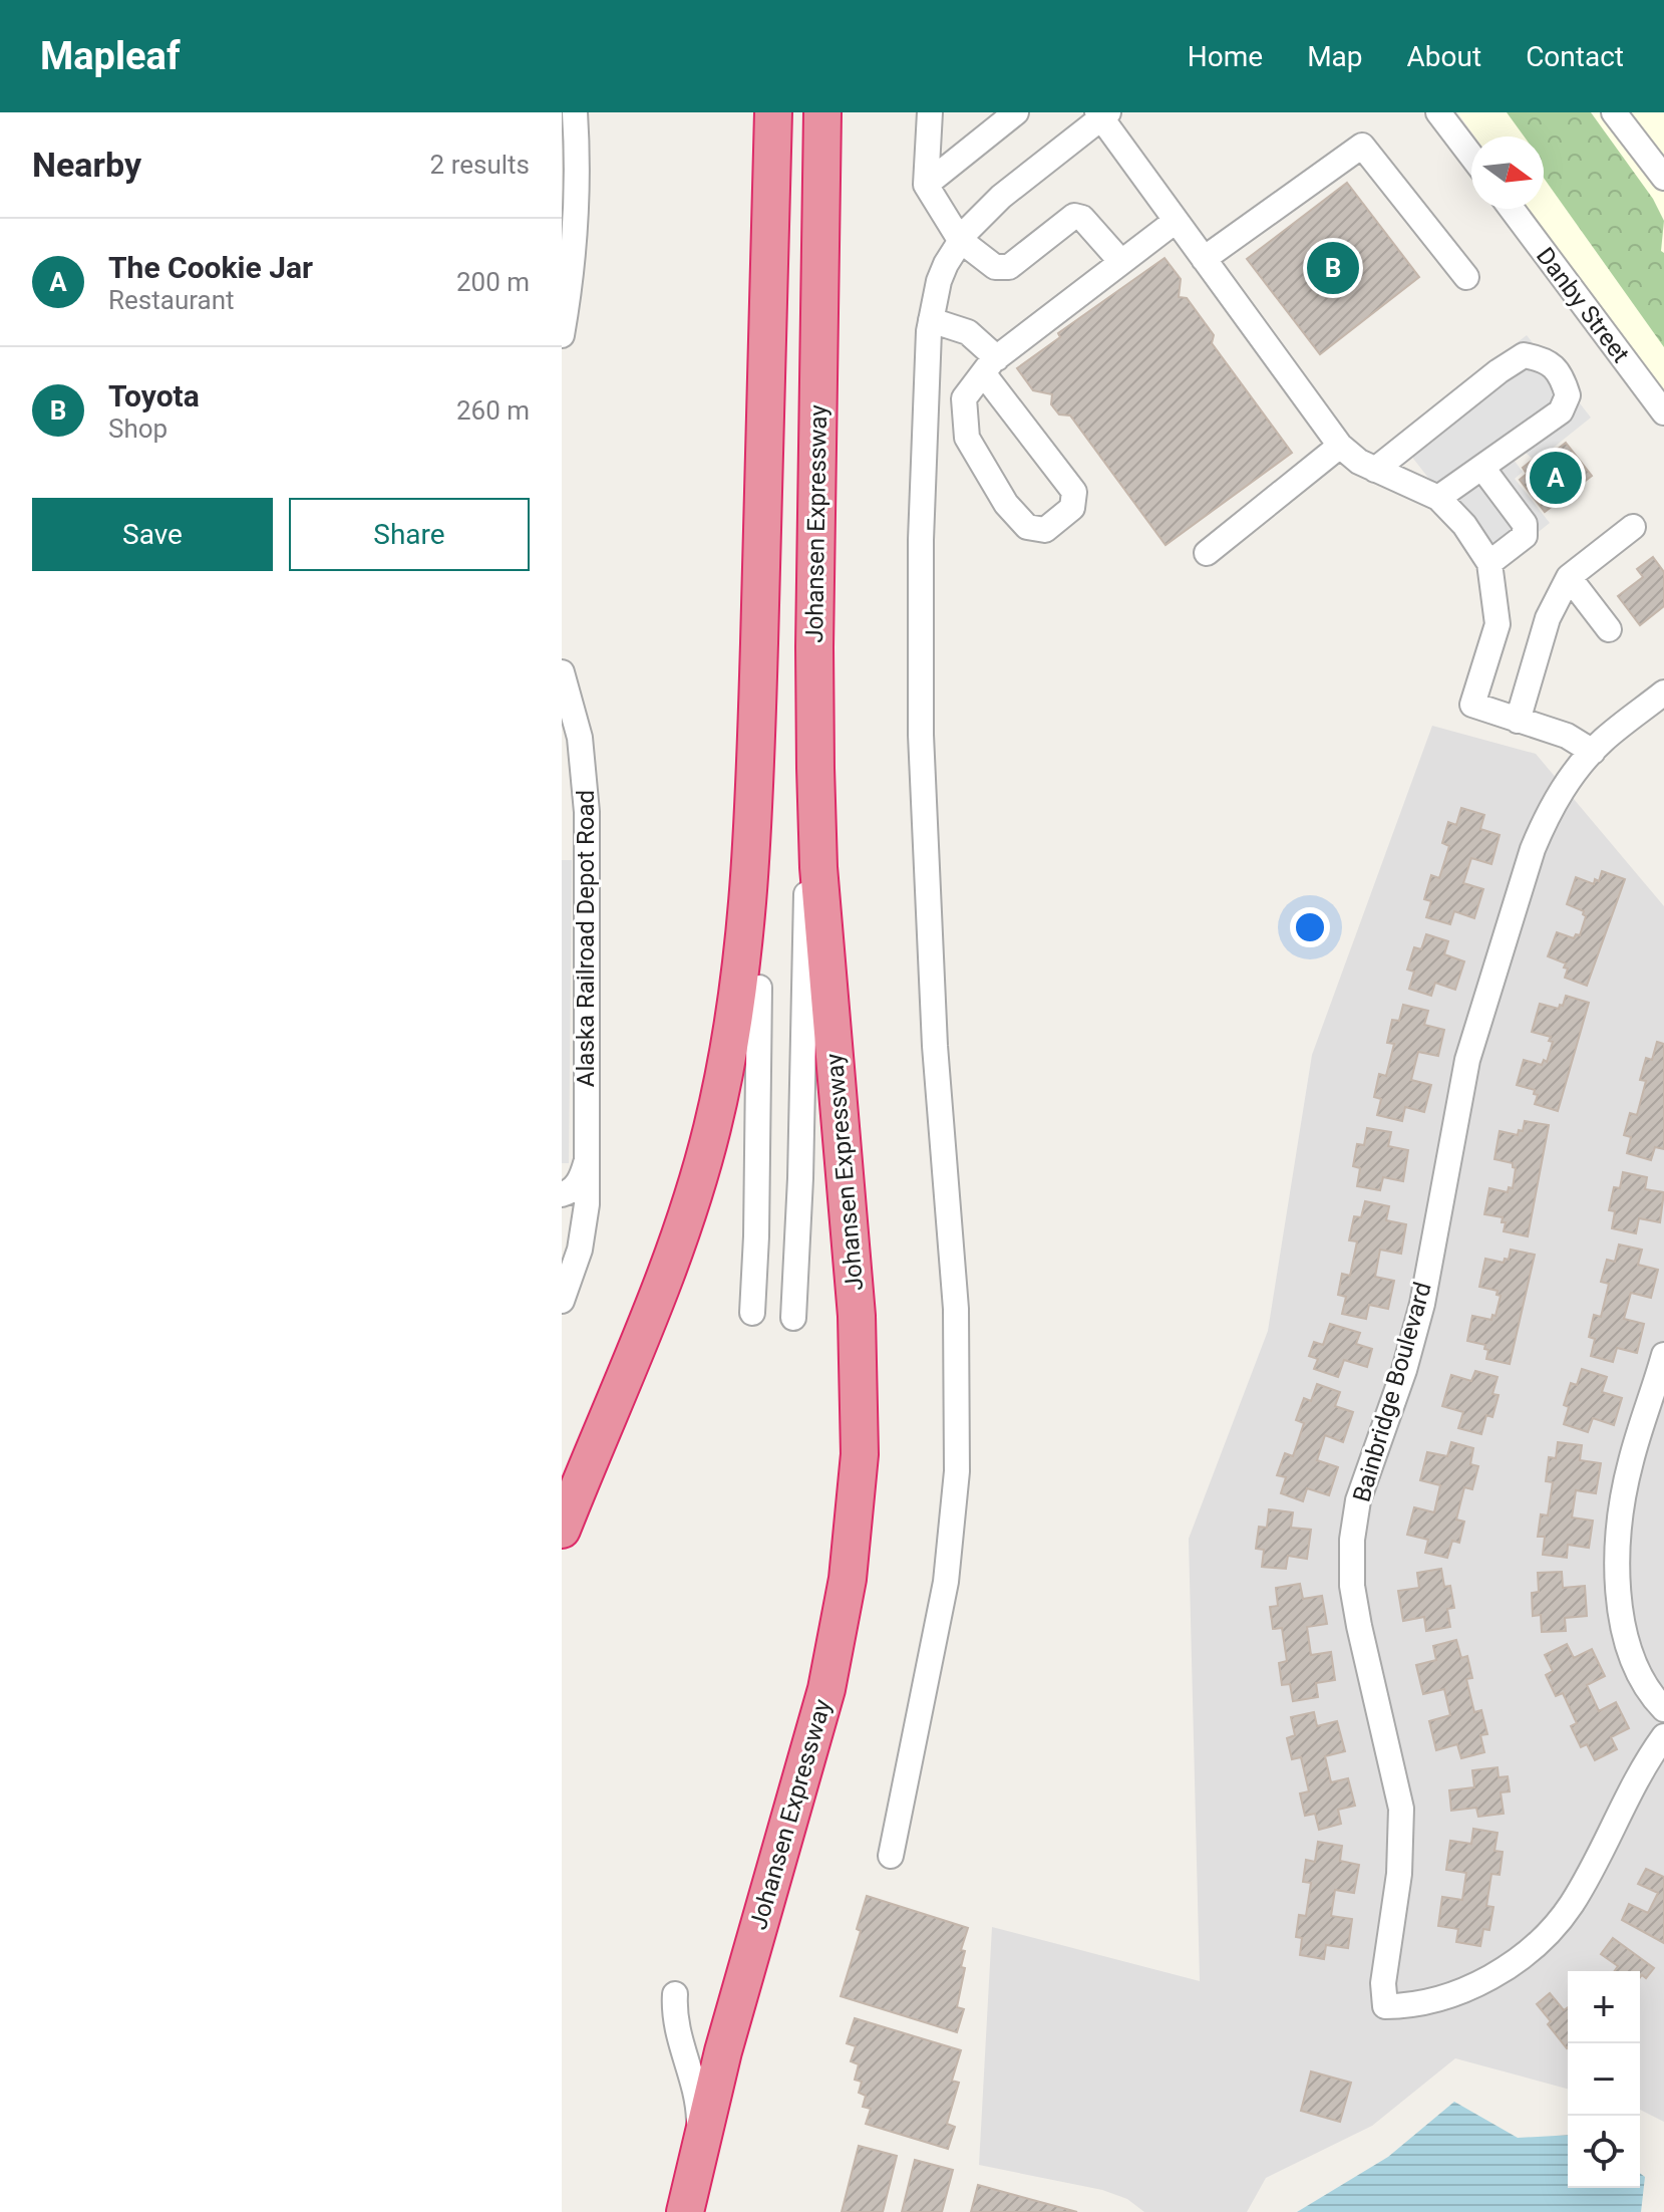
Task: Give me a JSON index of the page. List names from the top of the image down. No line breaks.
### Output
{"streets":{"highway":["Johansen Expressway"],"street":["Danby Street","Alaska Railroad Depot Road","Bainbridge Boulevard"]},"north":"right","page":{"header":"Mapleaf","nav":["Home","Map","About","Contact"],"heading":["Nearby","2 results"],"list":[{"mark":"A","name":"The Cookie Jar","note":"Restaurant","value":"200 m"},{"mark":"B","name":"Toyota","note":"Shop","value":"260 m"}],"pins":["B","A"],"buttons":["Save","Share"],"map_buttons":["+","−"]}}
